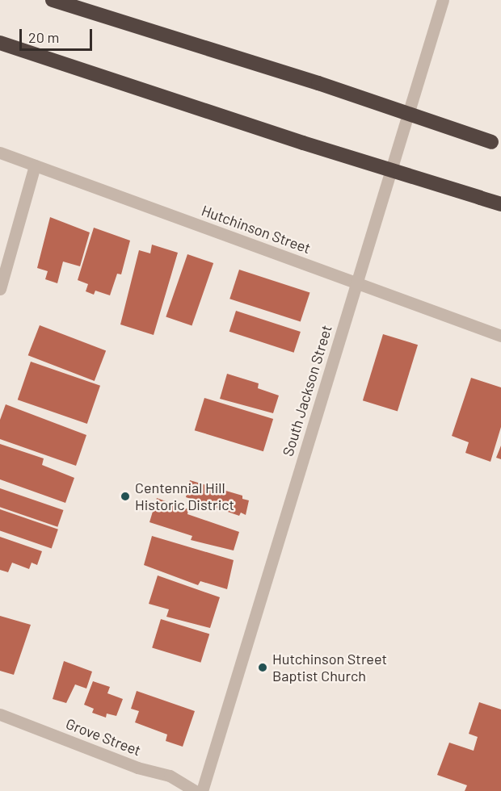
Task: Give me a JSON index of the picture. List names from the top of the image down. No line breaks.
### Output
{"streets":{"street":["Hutchinson Street","South Jackson Street","Grove Street"]},"crossings":[["Hutchinson Street","South Jackson Street"]],"places":["Centennial Hill Historic District","Hutchinson Street Baptist Church"],"scale_bar":"20 m"}
